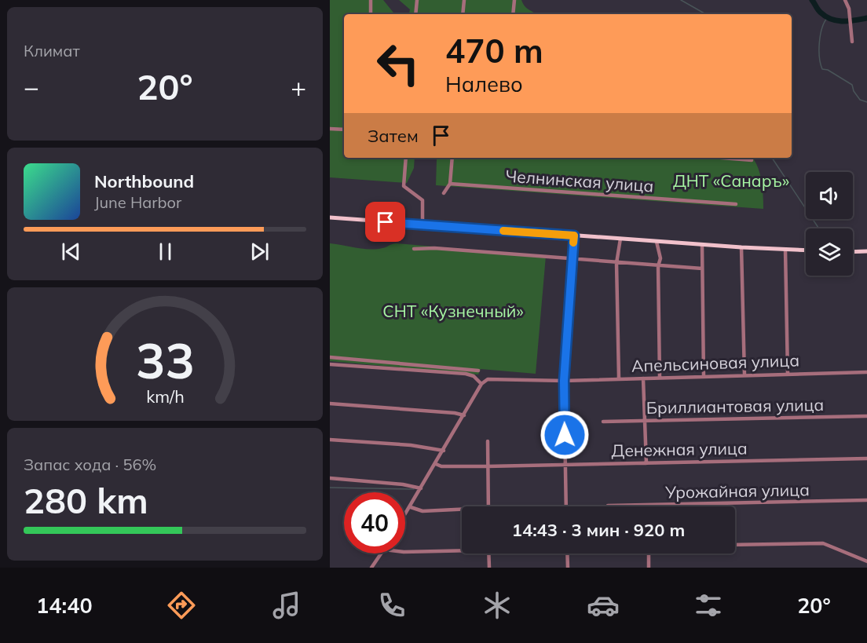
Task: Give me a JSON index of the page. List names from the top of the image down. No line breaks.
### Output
{"streets":{"street":["Челнинская улица","Апельсиновая улица","Бриллиантовая улица","Денежная улица","Урожайная улица"]},"parks":["ДНТ «Санаръ»","СНТ «Кузнечный»"],"page":{"tile":["Климат",["Запас хода · 56%","280 km"]],"turn":["470 m","Налево"],"heat":["−","20°","+"],"then":"Затем","song":["Northbound","June Harbor"],"limit":"40","trip":"14:43 · 3 мин · 920 m","tabs":["14:40","20°"],"gauge":["33","km/h"]}}
